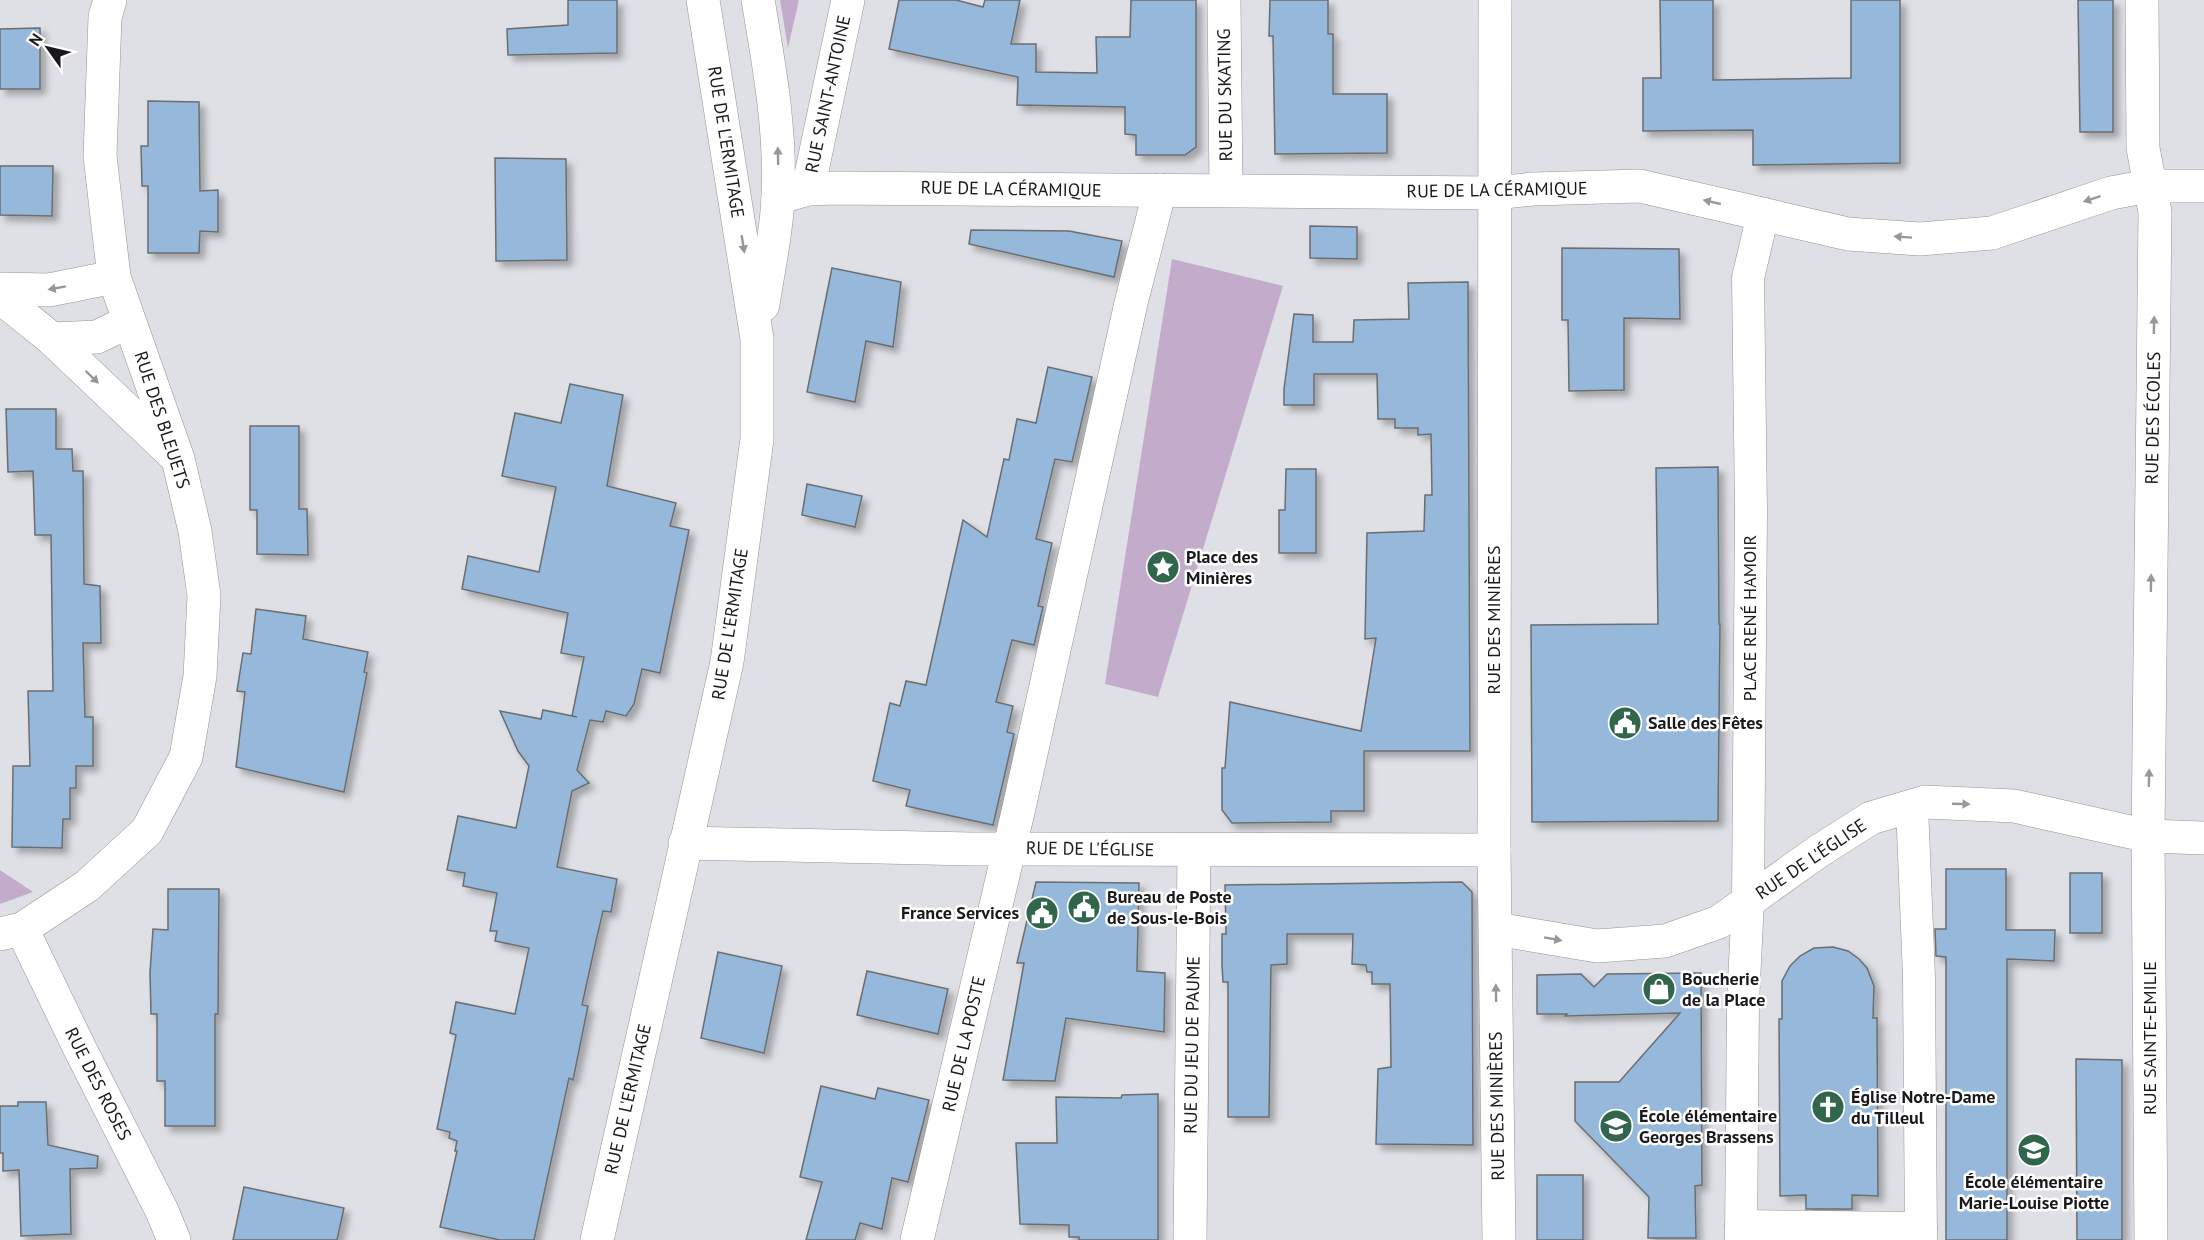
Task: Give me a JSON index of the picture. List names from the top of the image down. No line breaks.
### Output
{"streets":{"street":["RUE SAINT-ANTOINE","RUE DU SKATING","RUE DE L'ERMITAGE","RUE DE LA CÉRAMIQUE","RUE DES ÉCOLES","RUE DES BLEUETS","PLACE RENÉ HAMOIR","RUE DES MINIÈRES","RUE DE L'ÉGLISE","RUE SAINTE-EMILIE","RUE DE LA POSTE","RUE DU JEU DE PAUME","RUE DES ROSES"]},"crossings":[["RUE SAINT-ANTOINE","RUE DE LA CÉRAMIQUE"],["RUE DU SKATING","RUE DE LA CÉRAMIQUE"],["RUE DE L'ERMITAGE","RUE DE L'ÉGLISE"],["RUE DE LA CÉRAMIQUE","RUE DES ÉCOLES"],["RUE DE LA CÉRAMIQUE","PLACE RENÉ HAMOIR"],["RUE DE LA CÉRAMIQUE","RUE DES MINIÈRES"],["RUE DE LA CÉRAMIQUE","RUE DE LA POSTE"],["RUE DES ÉCOLES","RUE DE L'ÉGLISE"],["RUE DES ÉCOLES","RUE SAINTE-EMILIE"],["RUE DES BLEUETS","RUE DES ROSES"],["PLACE RENÉ HAMOIR","RUE DE L'ÉGLISE"],["RUE DES MINIÈRES","RUE DE L'ÉGLISE"],["RUE DE L'ÉGLISE","RUE SAINTE-EMILIE"],["RUE DE L'ÉGLISE","RUE DE LA POSTE"],["RUE DE L'ÉGLISE","RUE DU JEU DE PAUME"]],"one_way":["RUE DE LA CÉRAMIQUE","RUE DES ÉCOLES"],"places":{"place":["Place des Minières"],"public building":["Salle des Fêtes","Bureau de Poste de Sous-le-Bois","France Services"],"shop":["Boucherie de la Place"],"church":["Église Notre-Dame du Tilleul"],"school or university":["École élémentaire Georges Brassens","École élémentaire Marie-Louise Piotte"]},"north":"top left"}
